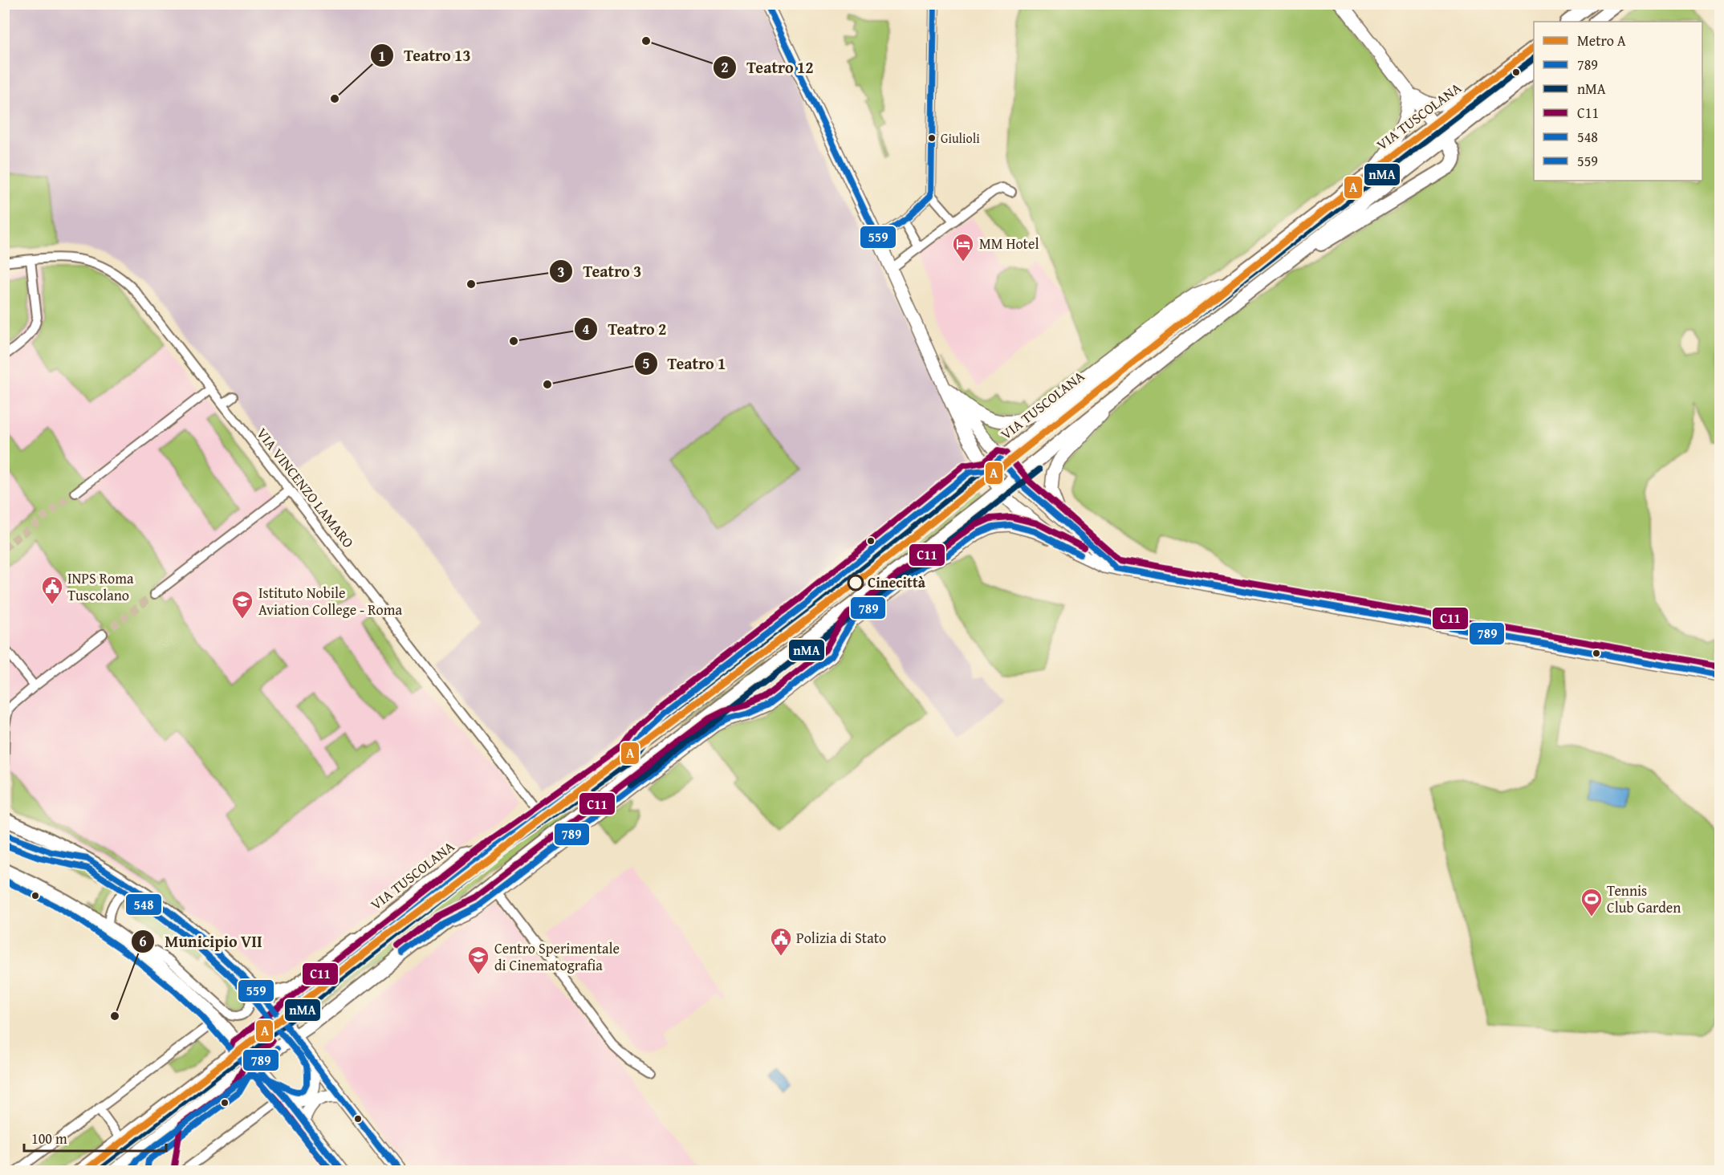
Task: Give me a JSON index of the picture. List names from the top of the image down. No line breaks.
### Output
{"streets":{"main road":["VIA TUSCOLANA"],"street":["VIA VINCENZO LAMARO"]},"crossings":[["VIA TUSCOLANA","VIA VINCENZO LAMARO"]],"places":{"other":["Teatro 12","Teatro 13","Giulioli","Teatro 3","Teatro 2","Teatro 1","Cinecittà","Municipio VII"],"hotel":["MM Hotel"],"public building":["INPS Roma Tuscolano","Polizia di Stato"],"school or university":["Istituto Nobile Aviation College - Roma","Centro Sperimentale di Cinematografia"],"sports":["Tennis Club Garden"]},"lines":["transit line 559","metro line A","transit line nMA","transit line C11","transit line 789","transit line 548"],"legend":["Metro A","789","nMA","C11","548","559"],"scale_bar":"100 m"}
